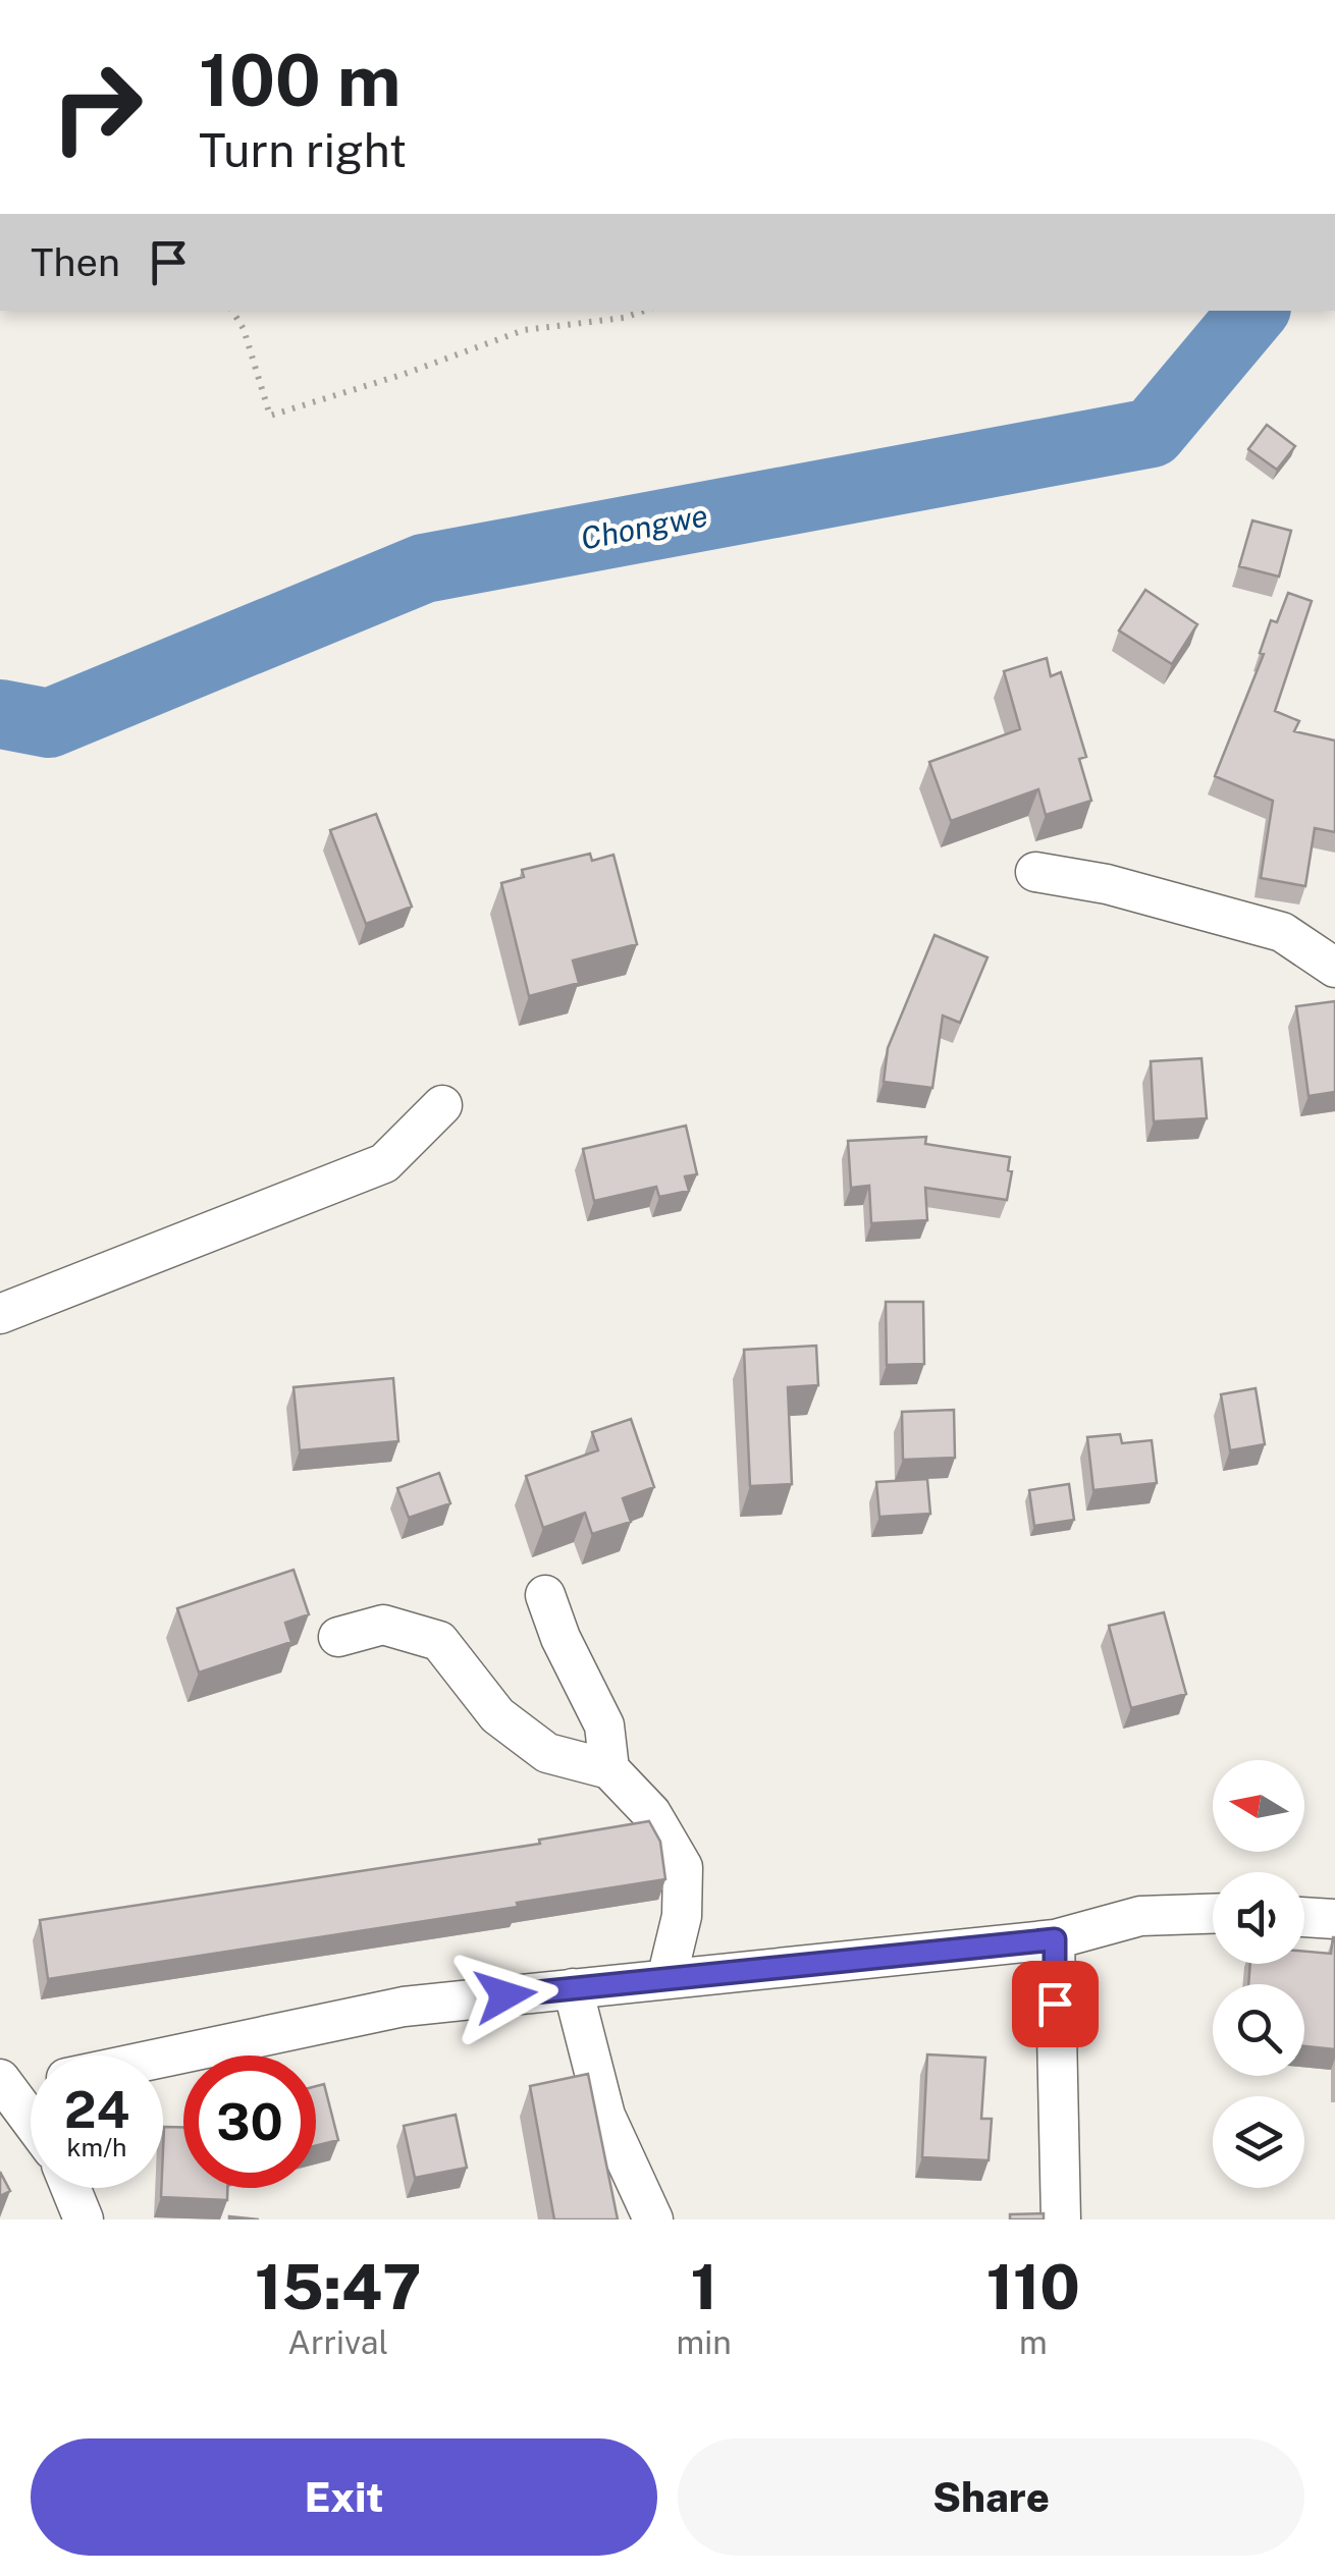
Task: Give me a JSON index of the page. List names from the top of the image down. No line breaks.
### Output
{"water":["Chongwe"],"north":"left","page":{"turn":["100 m","Turn right"],"then":"Then","speed":"24 km/h","limit":"30","eta":["15:47","Arrival","1","min","110","m"],"buttons":["Exit","Share"]}}
